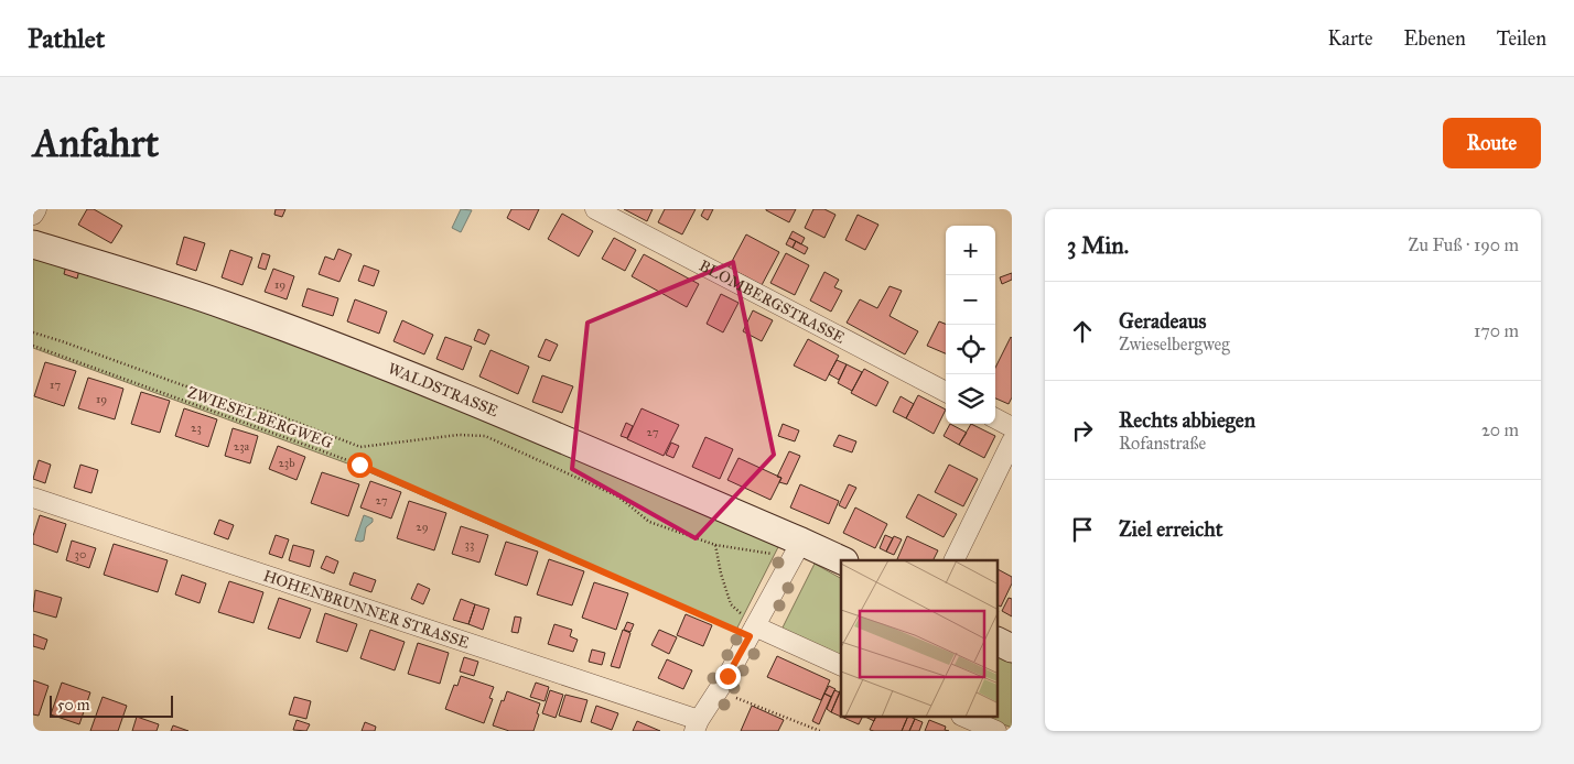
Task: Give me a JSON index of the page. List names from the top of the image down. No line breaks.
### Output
{"streets":{"street":["BLOMBERGSTRASSE","WALDSTRASSE","HOHENBRUNNER STRASSE"],"path":["ZWIESELBERGWEG"]},"house_numbers":["19","17","19","23","27","23a","23b","27","29","33","30"],"scale_bar":"50 m","page":{"header":"Pathlet","nav":["Karte","Ebenen","Teilen"],"buttons":"Route","title":"Anfahrt","heading":["3 Min.","Zu Fuß · 190 m"],"map_buttons":["+","−"],"list":[["Geradeaus","Zwieselbergweg","170 m"],["Rechts abbiegen","Rofanstraße","20 m"],"Ziel erreicht"],"scale":"50 m"}}
